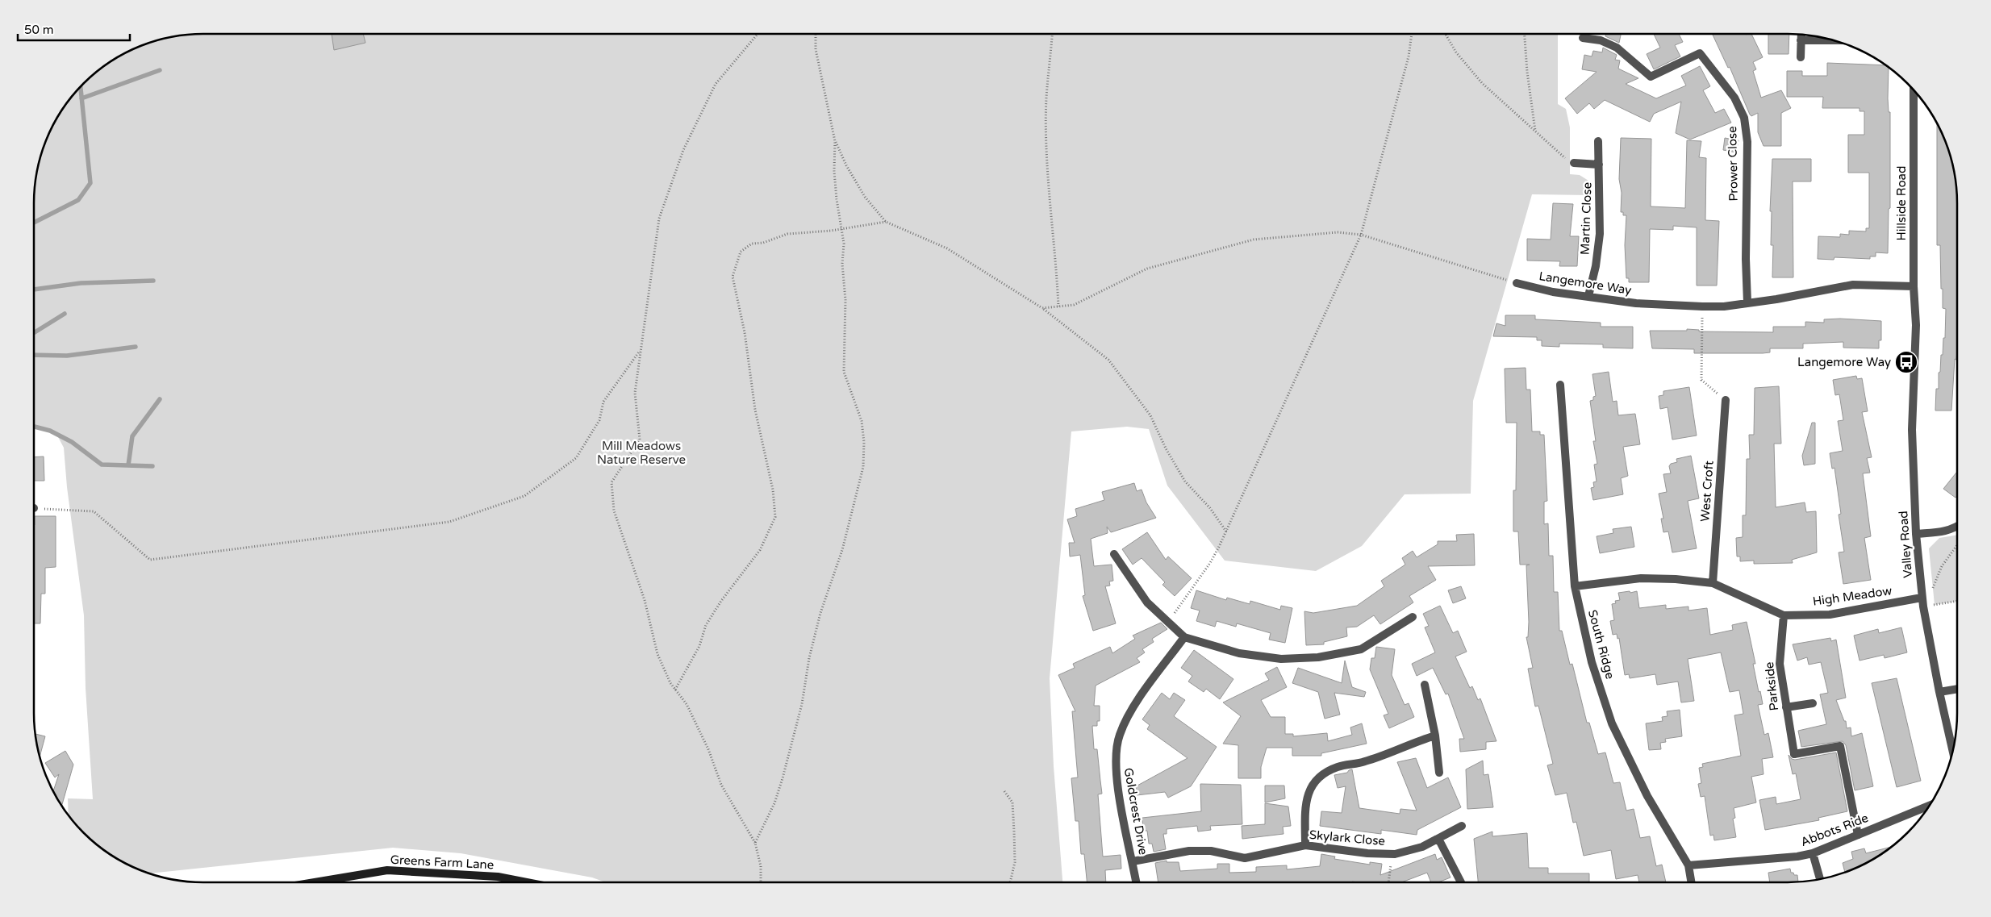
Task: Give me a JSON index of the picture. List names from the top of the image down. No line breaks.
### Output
{"streets":{"street":["Prower Close","Hillside Road","Martin Close","Langemore Way","West Croft","Valley Road","High Meadow","South Ridge","Parkside","Goldcrest Drive","Abbots Ride","Skylark Close","Greens Farm Lane"]},"crossings":[["Prower Close","Langemore Way"],["Hillside Road","Langemore Way"],["Hillside Road","Valley Road"],["Martin Close","Langemore Way"],["West Croft","High Meadow"],["Valley Road","High Meadow"],["High Meadow","South Ridge"],["High Meadow","Parkside"],["South Ridge","Abbots Ride"],["Parkside","Abbots Ride"],["Goldcrest Drive","Skylark Close"]],"parks":["Mill Meadows Nature Reserve"],"places":{"bus stop":["Langemore Way"]},"scale_bar":"50 m"}
